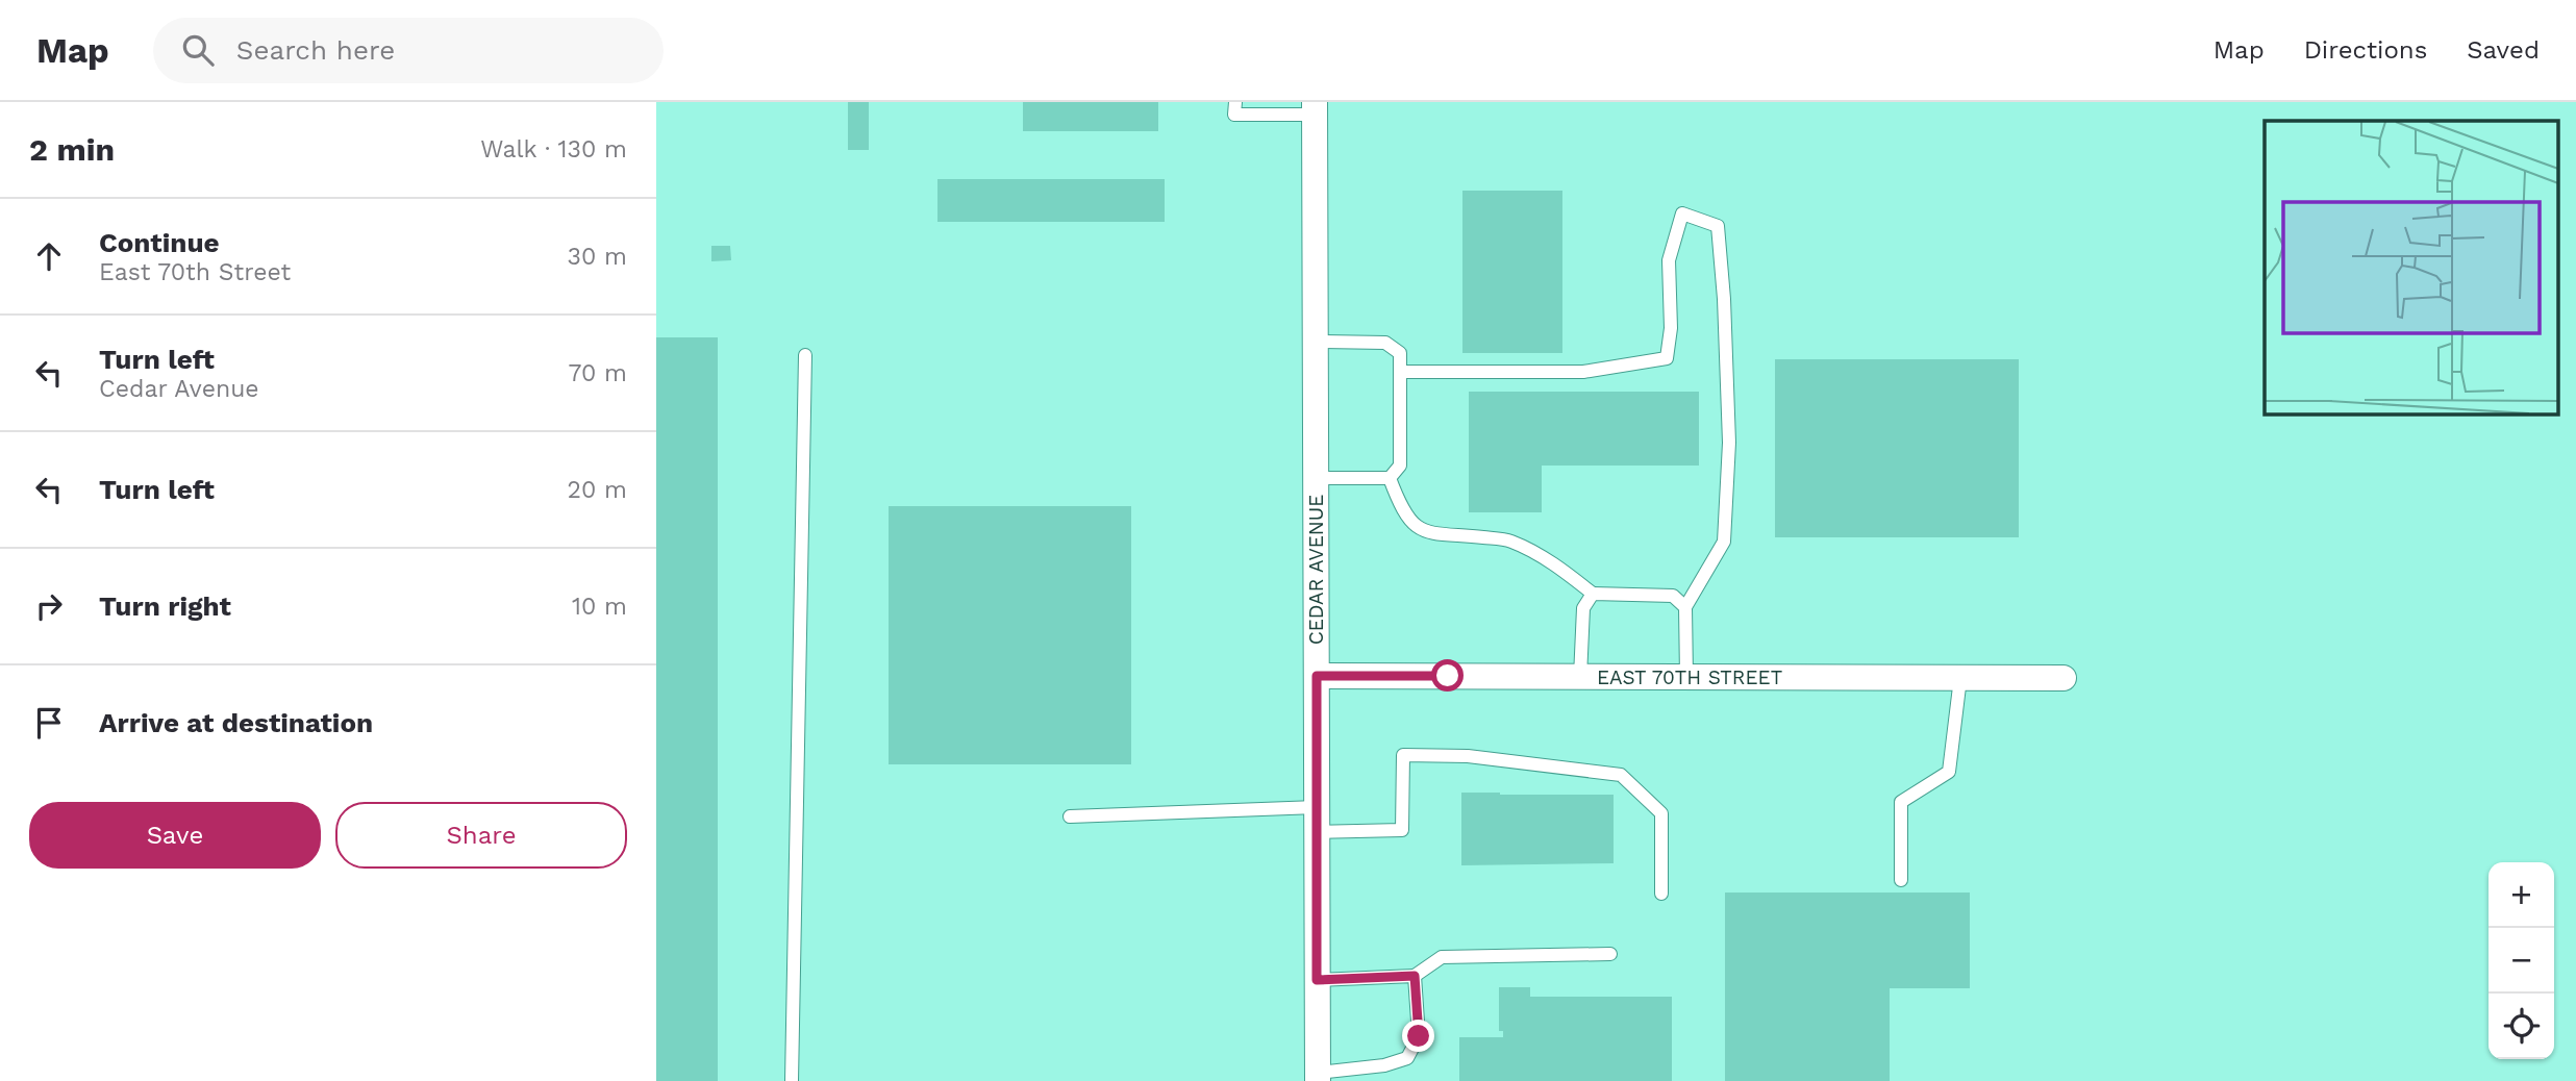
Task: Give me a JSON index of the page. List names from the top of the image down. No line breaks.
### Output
{"streets":{"street":["CEDAR AVENUE","EAST 70TH STREET"]},"crossings":[["CEDAR AVENUE","EAST 70TH STREET"]],"page":{"header":"Map","search":"Search here","nav":["Map","Directions","Saved"],"heading":["2 min","Walk · 130 m"],"list":[["Continue","East 70th Street","30 m"],["Turn left","Cedar Avenue","70 m"],["Turn left","20 m"],["Turn right","10 m"],"Arrive at destination"],"buttons":["Save","Share"],"map_buttons":["+","−"]}}
